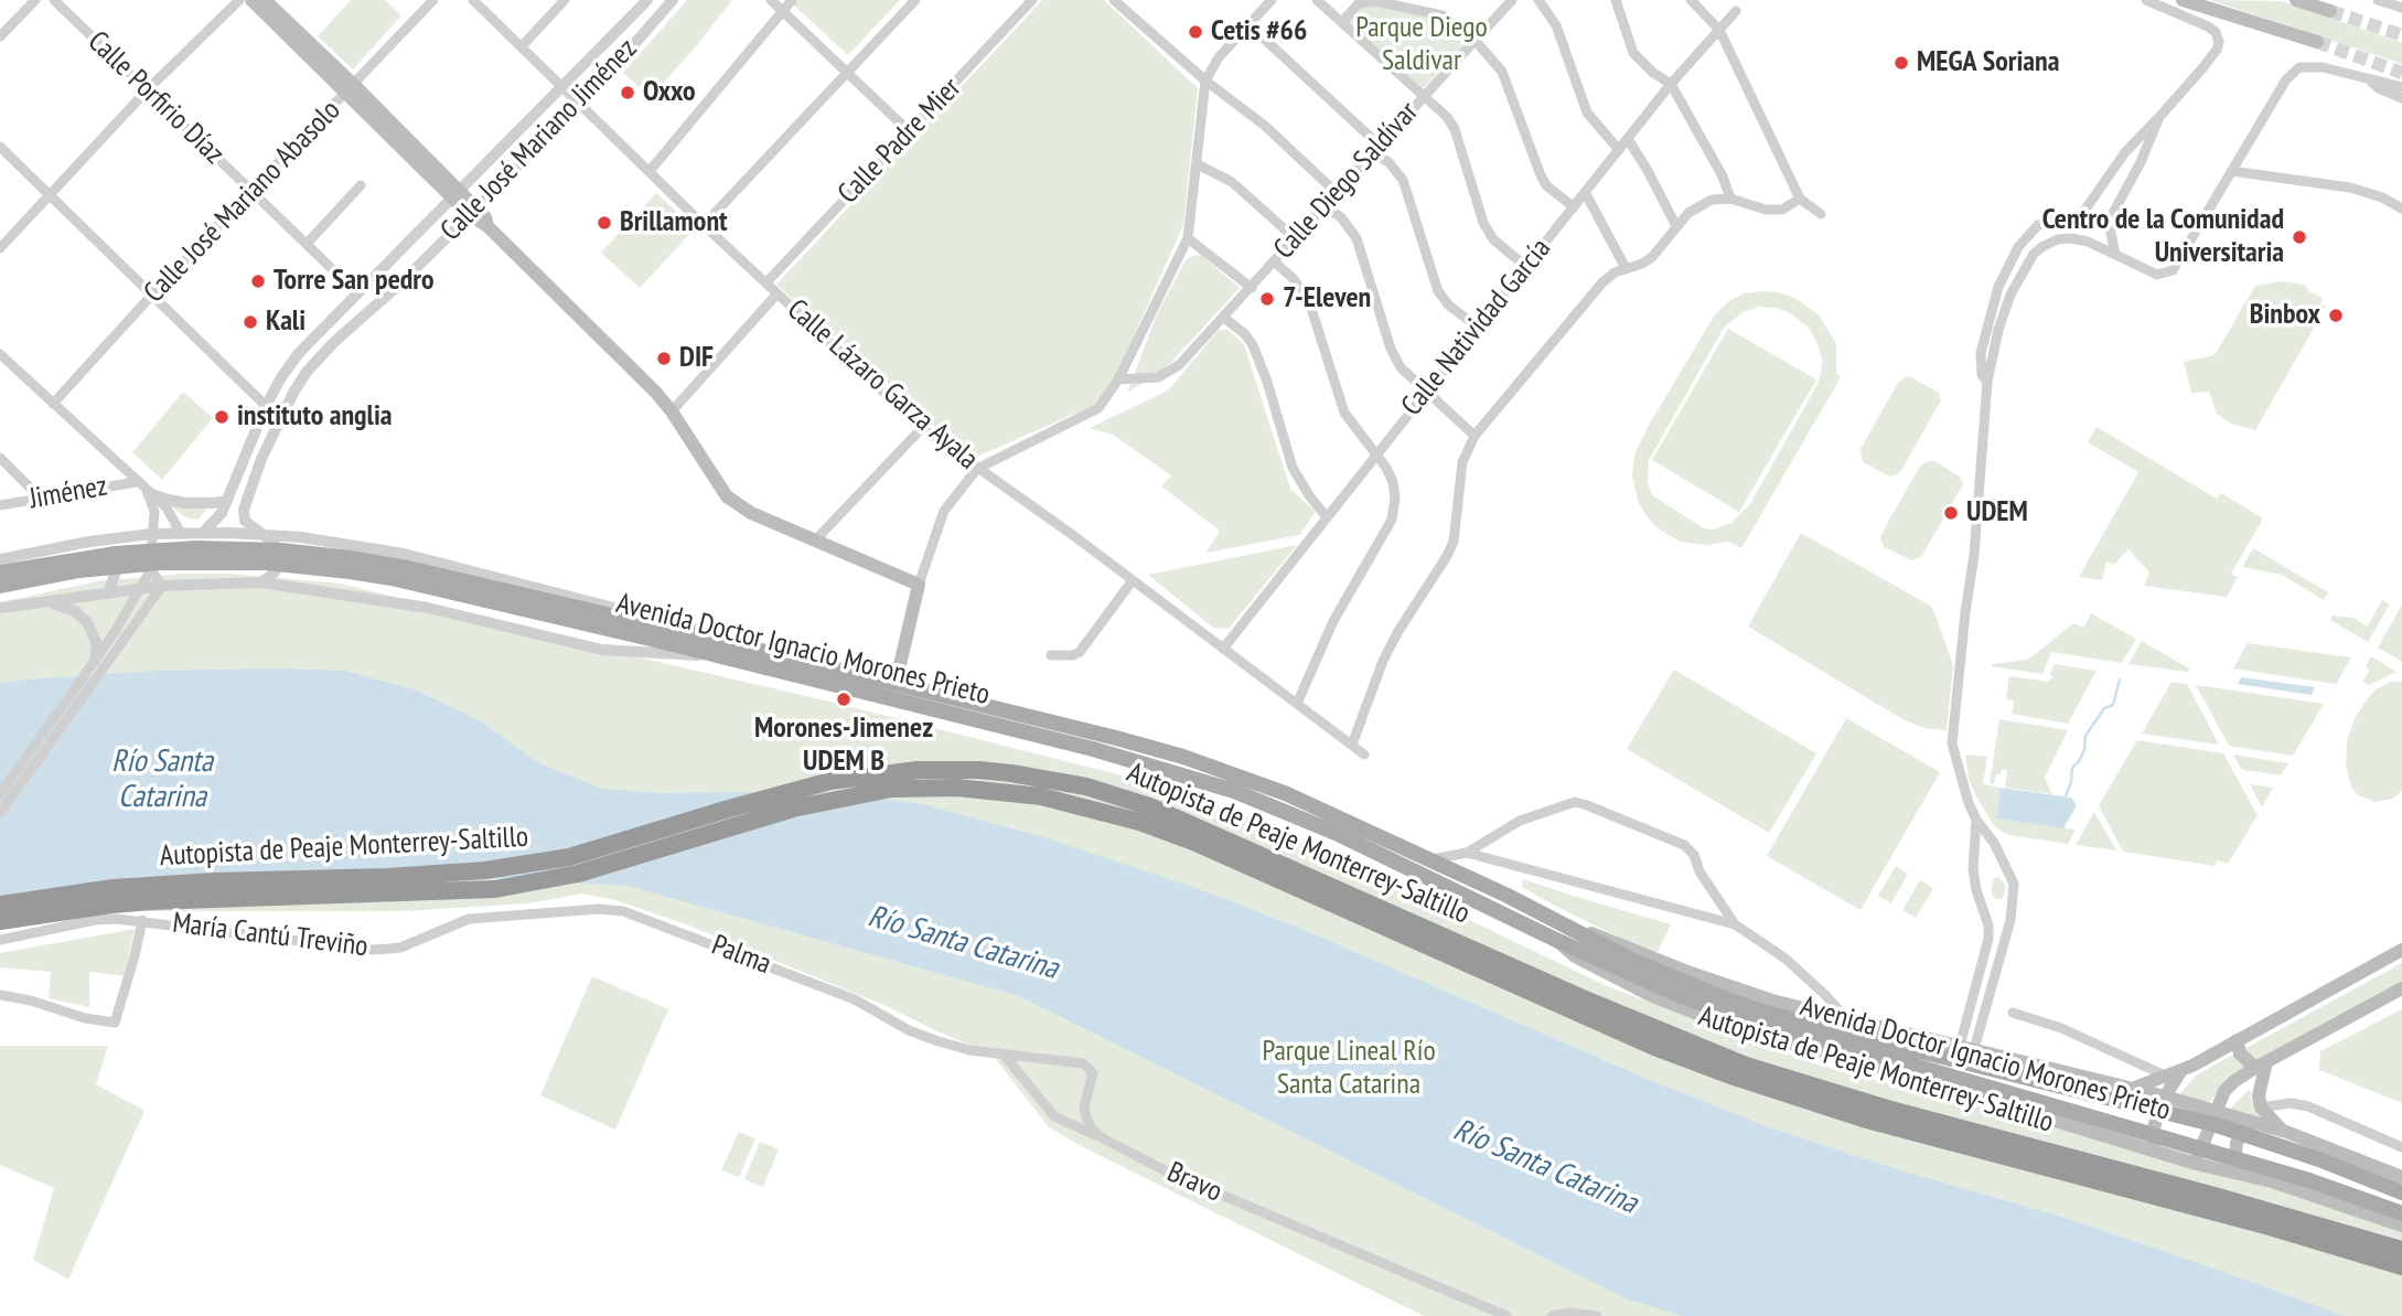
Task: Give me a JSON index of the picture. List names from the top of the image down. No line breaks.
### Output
{"streets":{"highway":["Autopista de Peaje Monterrey-Saltillo"],"main road":["Avenida Doctor Ignacio Morones Prieto"],"street":["Calle Porfirio Díaz","Calle José Mariano Jiménez","Calle Padre Mier","Calle Diego Saldívar","Calle José Mariano Abasolo","Calle Natividad García","Calle Lázaro Garza Ayala","Jiménez","María Cantú Treviño","Palma","Bravo"]},"crossings":[["Calle Porfirio Díaz","Calle José Mariano Jiménez"],["Calle Porfirio Díaz","Calle José Mariano Abasolo"],["Calle José Mariano Jiménez","Calle Lázaro Garza Ayala"],["Calle José Mariano Jiménez","Avenida Doctor Ignacio Morones Prieto"],["Calle Padre Mier","Calle Lázaro Garza Ayala"],["Calle Natividad García","Calle Lázaro Garza Ayala"],["María Cantú Treviño","Palma"],["Palma","Bravo"]],"water":["Río Santa Catarina"],"parks":["Parque Diego Saldivar","Parque Lineal Río Santa Catarina"],"places":["Cetis #66","MEGA Soriana","Oxxo","Brillamont","Centro de la Comunidad Universitaria","Torre San pedro","7-Eleven","Binbox","Kali","DIF","instituto anglia","UDEM","Morones-Jimenez UDEM B"]}
